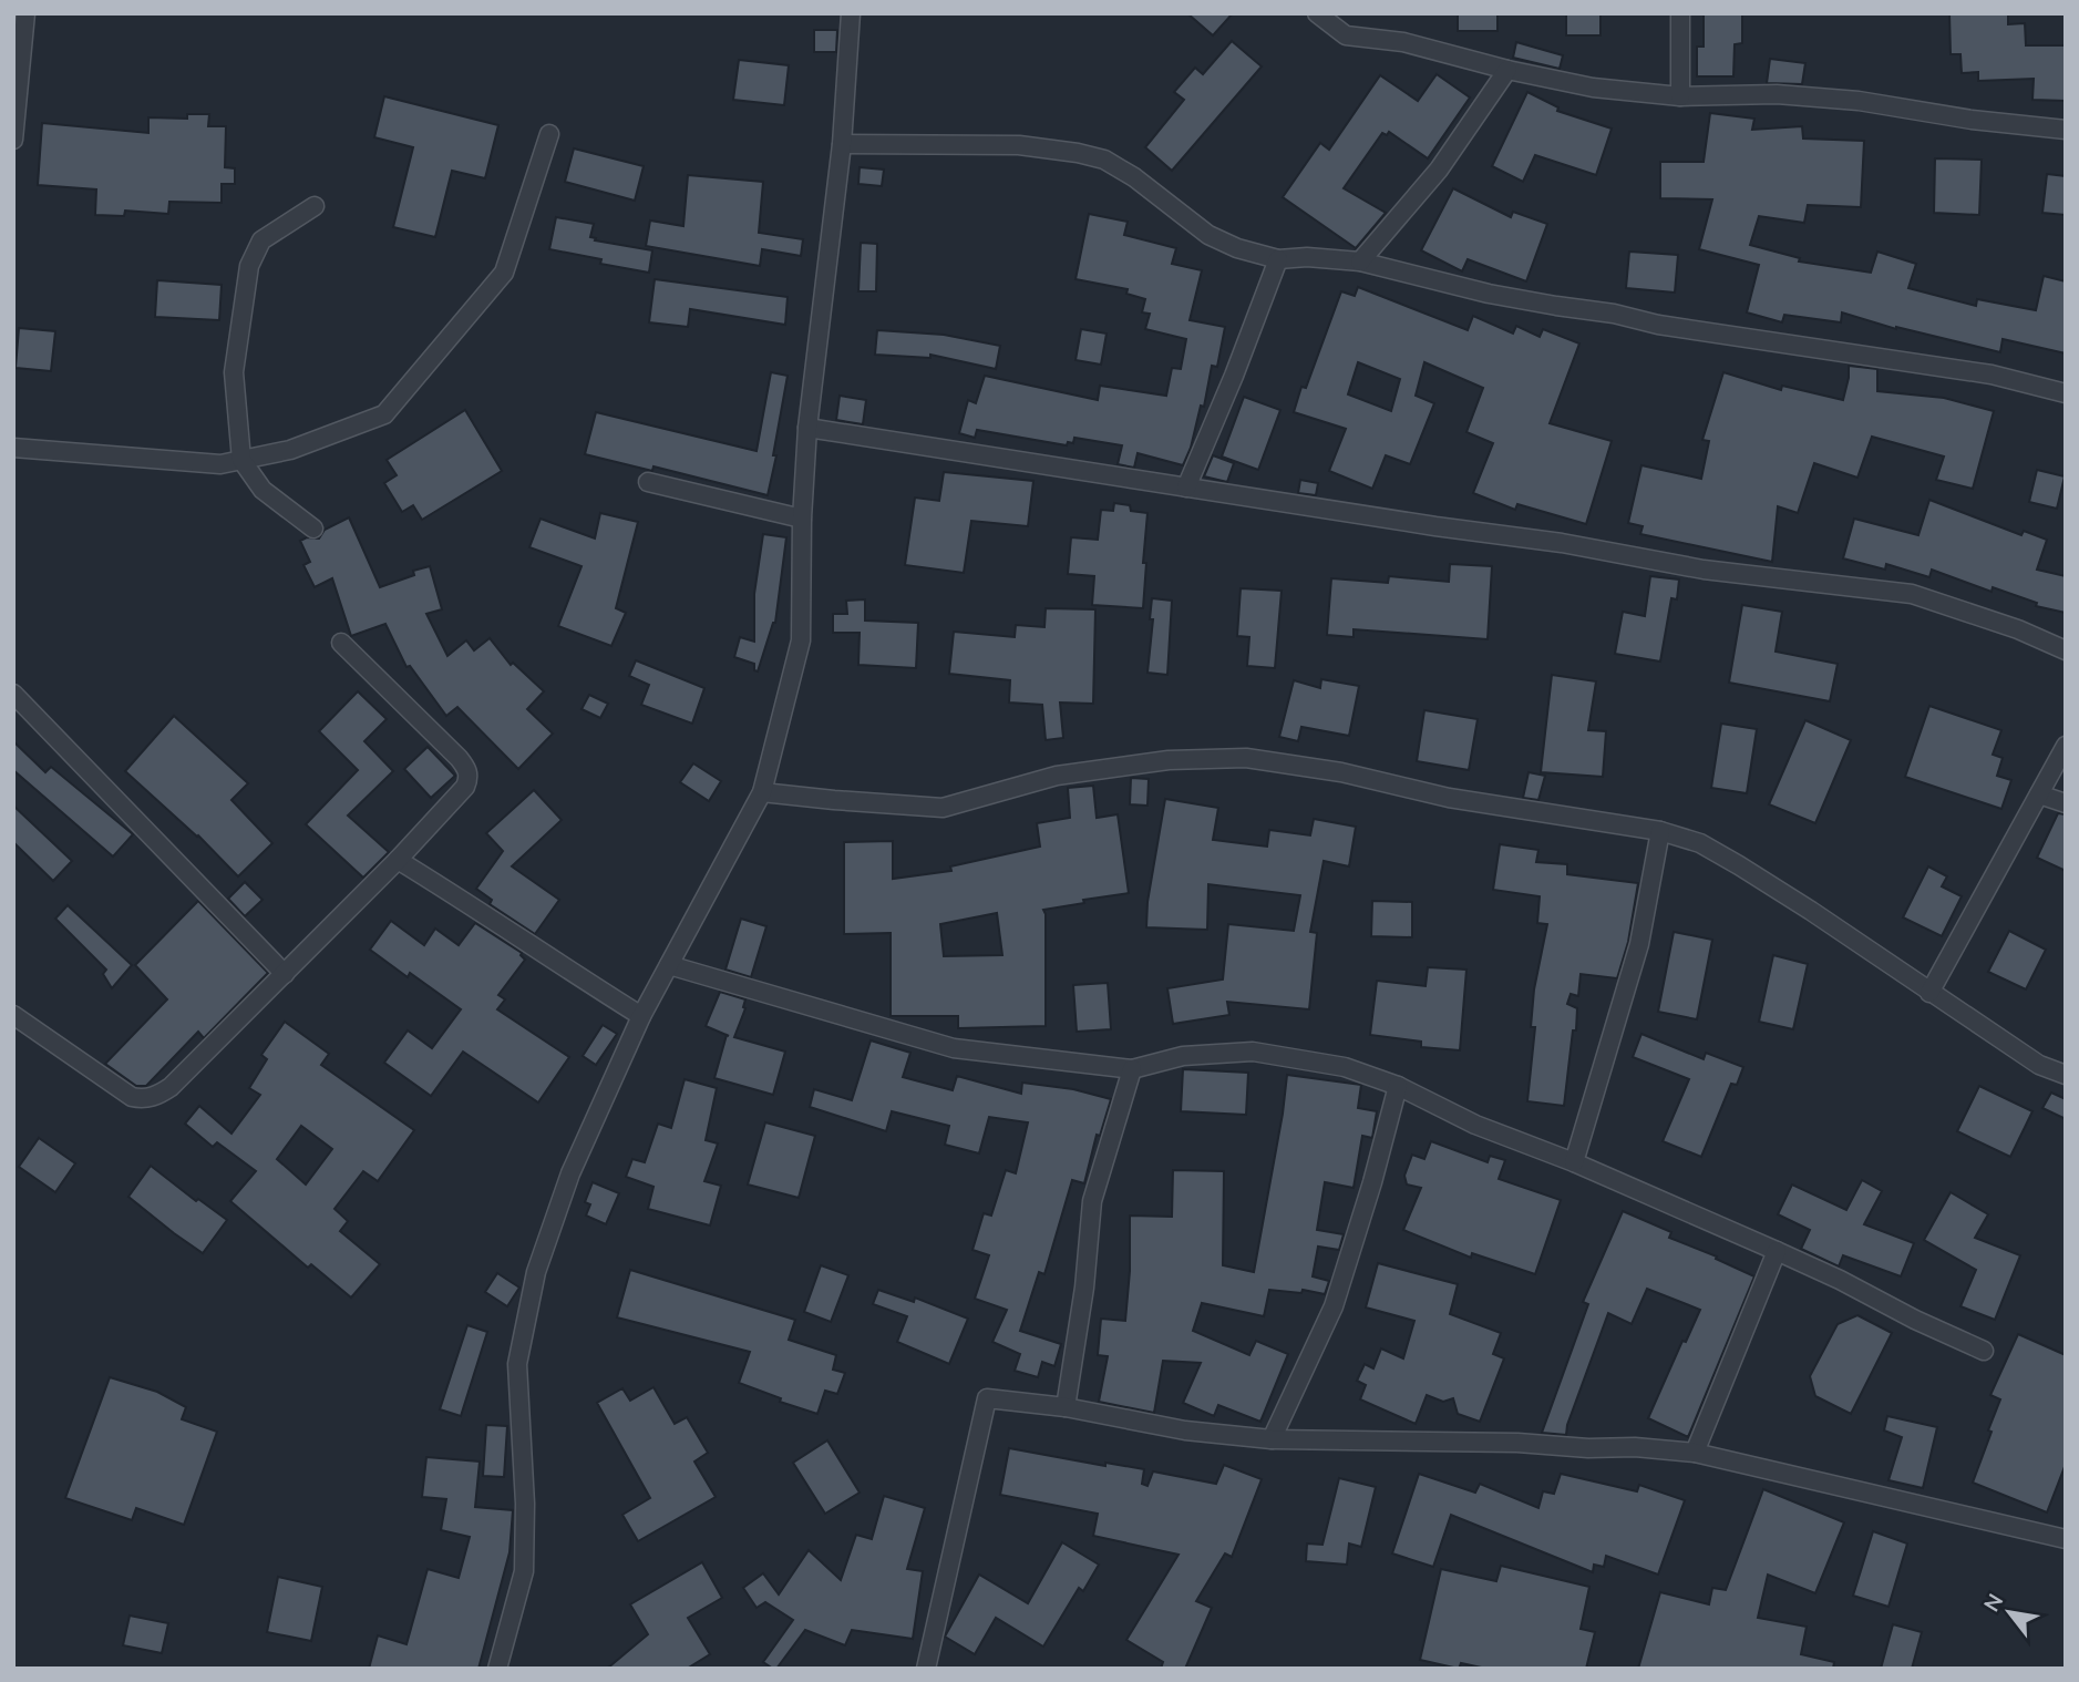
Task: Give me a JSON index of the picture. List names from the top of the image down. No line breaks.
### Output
{"north":"top left"}
